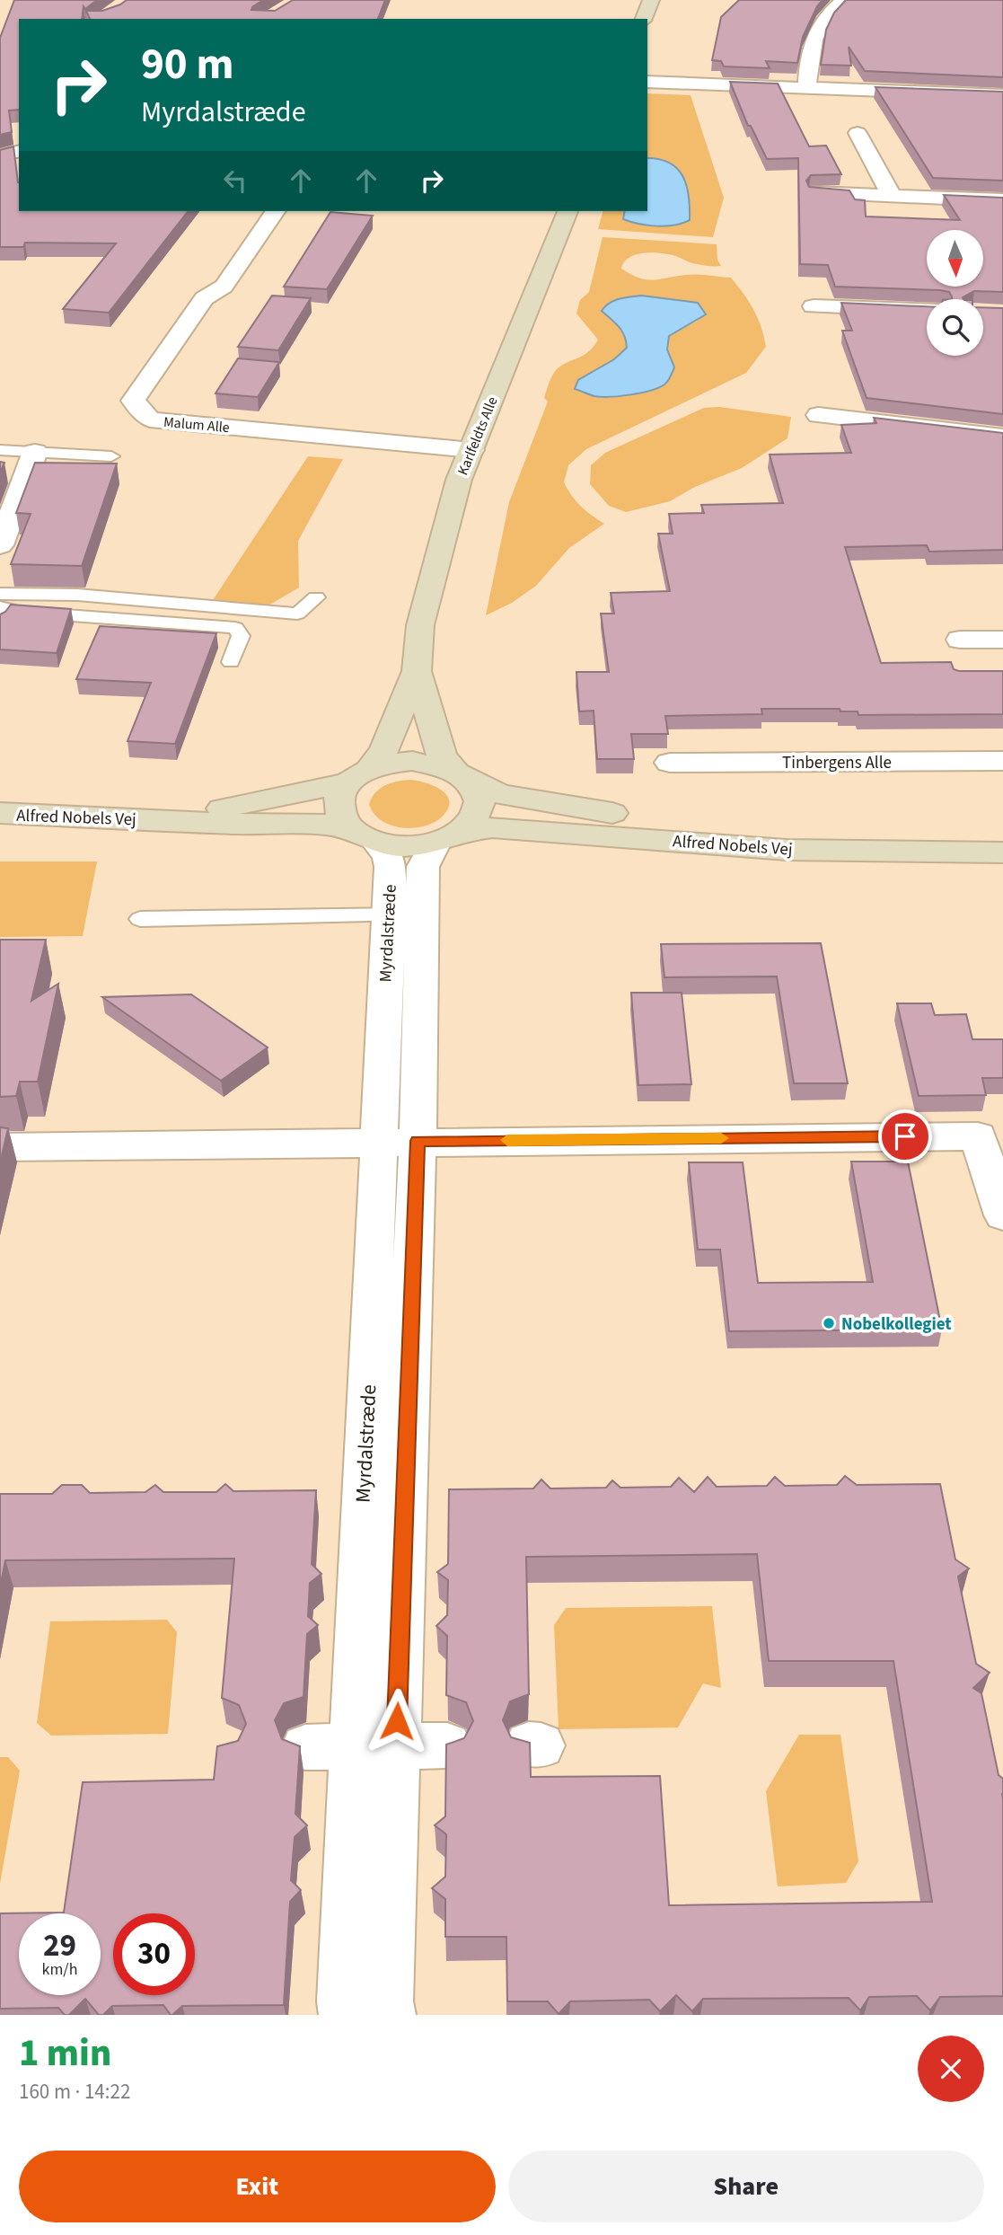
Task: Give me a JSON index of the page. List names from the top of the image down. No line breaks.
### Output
{"streets":{"street":["Malum Alle","Karlfeldts Alle","Tinbergens Alle","Alfred Nobels Vej","Myrdalstræde"]},"crossings":[["Malum Alle","Karlfeldts Alle"],["Karlfeldts Alle","Alfred Nobels Vej"],["Karlfeldts Alle","Myrdalstræde"],["Alfred Nobels Vej","Myrdalstræde"]],"places":["Nobelkollegiet"],"north":"bottom","page":{"turn":["90 m","Myrdalstræde"],"speed":"29 km/h","limit":"30","heading":["1 min","160 m · 14:22"],"buttons":["Exit","Share"]}}
